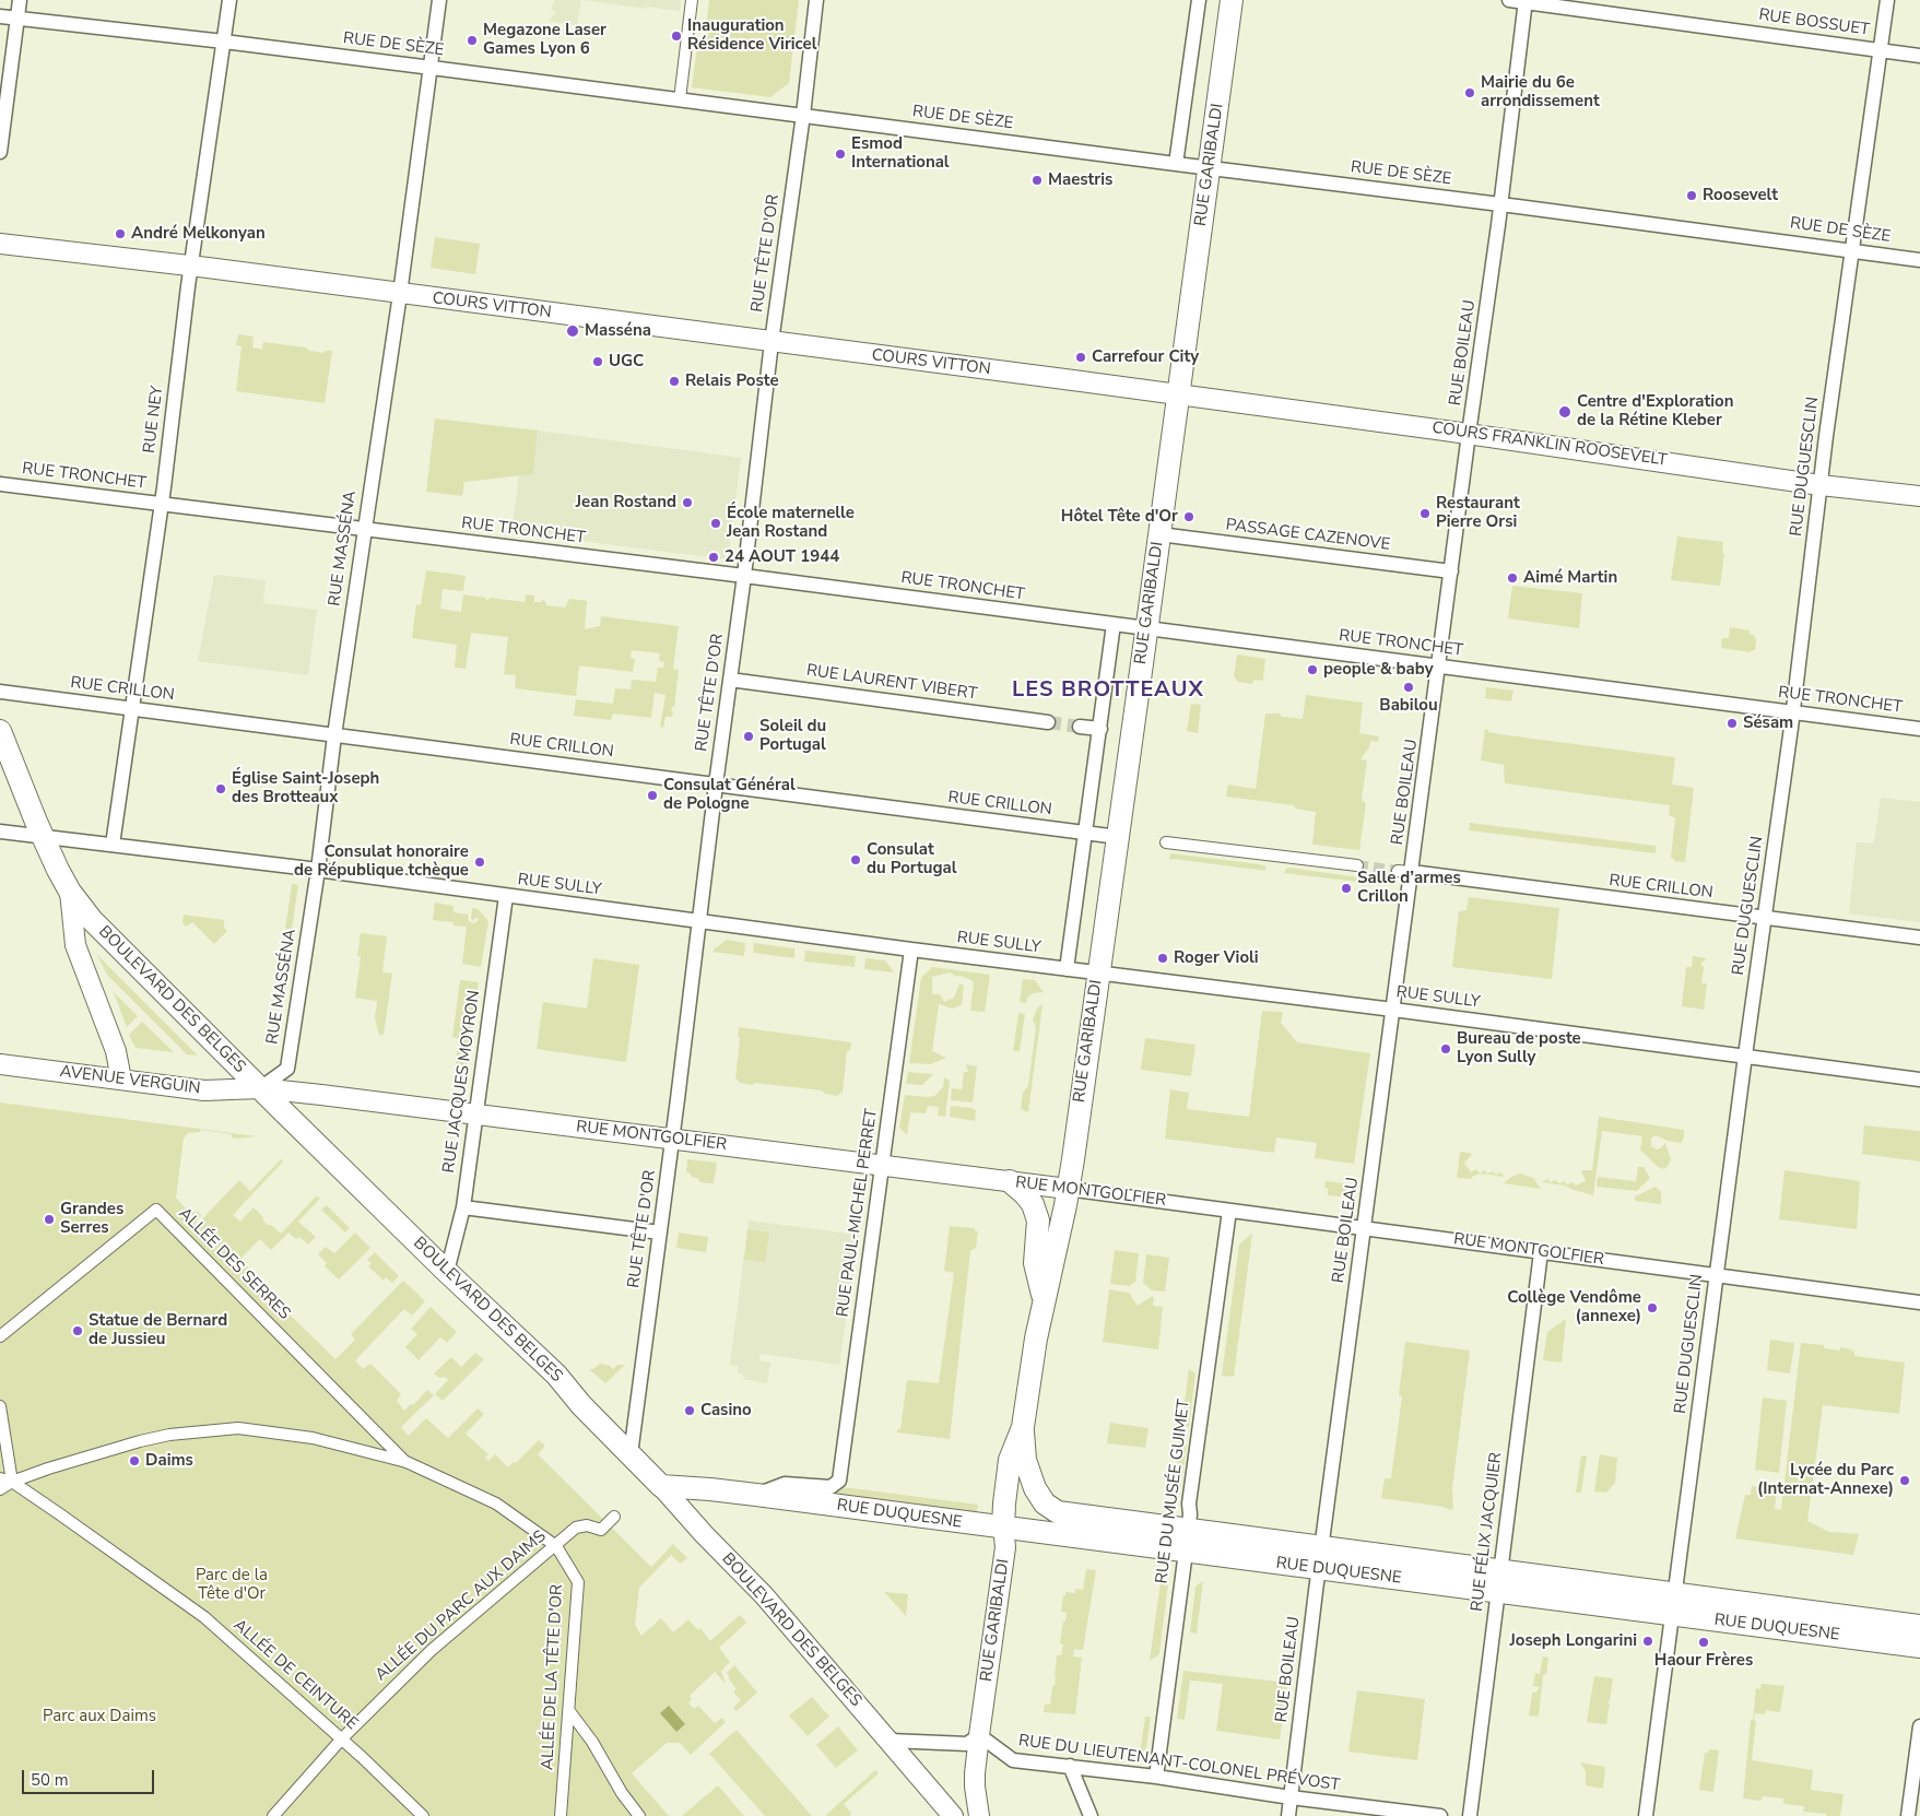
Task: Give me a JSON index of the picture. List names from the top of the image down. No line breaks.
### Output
{"streets":{"main road":["RUE GARIBALDI","COURS VITTON","COURS FRANKLIN ROOSEVELT","BOULEVARD DES BELGES","AVENUE VERGUIN","RUE MONTGOLFIER","RUE DUQUESNE"],"street":["RUE BOSSUET","RUE DE SÈZE","RUE TÊTE D'OR","RUE BOILEAU","RUE NEY","RUE DUGUESCLIN","RUE TRONCHET","PASSAGE CAZENOVE","RUE MASSÉNA","RUE LAURENT VIBERT","RUE CRILLON","RUE SULLY","RUE JACQUES MOYRON","RUE PAUL-MICHEL PERRET","ALLÉE DES SERRES","RUE DU MUSÉE GUIMET","RUE FÉLIX JACQUIER","ALLÉE DU PARC AUX DAIMS","ALLÉE DE CEINTURE","ALLÉE DE LA TÊTE D'OR","RUE DU LIEUTENANT-COLONEL PRÉVOST"]},"crossings":[["RUE BOSSUET","RUE BOILEAU"],["RUE BOSSUET","RUE DUGUESCLIN"],["RUE DE SÈZE","RUE GARIBALDI"],["RUE DE SÈZE","RUE TÊTE D'OR"],["RUE DE SÈZE","RUE BOILEAU"],["RUE DE SÈZE","RUE NEY"],["RUE DE SÈZE","RUE DUGUESCLIN"],["RUE DE SÈZE","RUE MASSÉNA"],["RUE GARIBALDI","COURS VITTON"],["RUE GARIBALDI","COURS FRANKLIN ROOSEVELT"],["RUE GARIBALDI","RUE TRONCHET"],["RUE GARIBALDI","PASSAGE CAZENOVE"],["RUE GARIBALDI","RUE CRILLON"],["RUE GARIBALDI","RUE SULLY"],["RUE GARIBALDI","RUE MONTGOLFIER"],["RUE GARIBALDI","RUE DUQUESNE"],["RUE GARIBALDI","RUE DU LIEUTENANT-COLONEL PRÉVOST"],["RUE TÊTE D'OR","COURS VITTON"],["RUE TÊTE D'OR","RUE TRONCHET"],["RUE TÊTE D'OR","RUE LAURENT VIBERT"],["RUE TÊTE D'OR","RUE CRILLON"],["RUE TÊTE D'OR","RUE SULLY"],["RUE TÊTE D'OR","BOULEVARD DES BELGES"],["RUE TÊTE D'OR","RUE MONTGOLFIER"],["COURS VITTON","RUE NEY"],["COURS VITTON","COURS FRANKLIN ROOSEVELT"],["COURS VITTON","RUE MASSÉNA"],["RUE BOILEAU","COURS FRANKLIN ROOSEVELT"],["RUE BOILEAU","RUE TRONCHET"],["RUE BOILEAU","PASSAGE CAZENOVE"],["RUE BOILEAU","RUE CRILLON"],["RUE BOILEAU","RUE SULLY"],["RUE BOILEAU","RUE MONTGOLFIER"],["RUE BOILEAU","RUE DUQUESNE"],["RUE BOILEAU","RUE DU LIEUTENANT-COLONEL PRÉVOST"],["RUE NEY","RUE TRONCHET"],["RUE NEY","RUE CRILLON"],["RUE NEY","RUE SULLY"],["COURS FRANKLIN ROOSEVELT","RUE DUGUESCLIN"],["RUE DUGUESCLIN","RUE TRONCHET"],["RUE DUGUESCLIN","RUE CRILLON"],["RUE DUGUESCLIN","RUE SULLY"],["RUE DUGUESCLIN","RUE MONTGOLFIER"],["RUE DUGUESCLIN","RUE DUQUESNE"],["RUE TRONCHET","RUE MASSÉNA"],["RUE MASSÉNA","RUE CRILLON"],["RUE MASSÉNA","RUE SULLY"],["RUE MASSÉNA","BOULEVARD DES BELGES"],["RUE MASSÉNA","AVENUE VERGUIN"],["RUE MASSÉNA","RUE MONTGOLFIER"],["RUE SULLY","BOULEVARD DES BELGES"],["RUE SULLY","RUE JACQUES MOYRON"],["RUE SULLY","RUE PAUL-MICHEL PERRET"],["BOULEVARD DES BELGES","AVENUE VERGUIN"],["BOULEVARD DES BELGES","RUE JACQUES MOYRON"],["BOULEVARD DES BELGES","RUE MONTGOLFIER"],["BOULEVARD DES BELGES","RUE DUQUESNE"],["AVENUE VERGUIN","RUE MONTGOLFIER"],["RUE JACQUES MOYRON","RUE MONTGOLFIER"],["RUE MONTGOLFIER","RUE PAUL-MICHEL PERRET"],["RUE MONTGOLFIER","RUE DU MUSÉE GUIMET"],["RUE MONTGOLFIER","RUE FÉLIX JACQUIER"],["RUE PAUL-MICHEL PERRET","RUE DUQUESNE"],["RUE DU MUSÉE GUIMET","RUE DUQUESNE"],["RUE DU MUSÉE GUIMET","RUE DU LIEUTENANT-COLONEL PRÉVOST"],["RUE DUQUESNE","RUE FÉLIX JACQUIER"],["ALLÉE DU PARC AUX DAIMS","ALLÉE DE CEINTURE"],["ALLÉE DU PARC AUX DAIMS","ALLÉE DE LA TÊTE D'OR"]],"districts":["LES BROTTEAUX"],"parks":["Parc de la Tête d'Or","Parc aux Daims"],"places":["Inauguration Résidence Viricel","Megazone Laser Games Lyon 6","Mairie du 6e arrondissement","Esmod International","Maestris","Roosevelt","André Melkonyan","Masséna","Carrefour City","UGC","Relais Poste","Centre d'Exploration de la Rétine Kleber","Jean Rostand","Restaurant Pierre Orsi","Hôtel Tête d'Or","École maternelle Jean Rostand","24 AOUT 1944","Aimé Martin","people & baby","Babilou","Sésam","Soleil du Portugal","Église Saint-Joseph des Brotteaux","Consulat Général de Pologne","Consulat du Portugal","Consulat honoraire de République tchèque","Salle d’armes Crillon","Roger Violi","Bureau de poste Lyon Sully","Grandes Serres","Collège Vendôme (annexe)","Statue de Bernard de Jussieu","Casino","Daims","Lycée du Parc (Internat-Annexe)","Joseph Longarini","Haour Frères"],"scale_bar":"50 m"}
